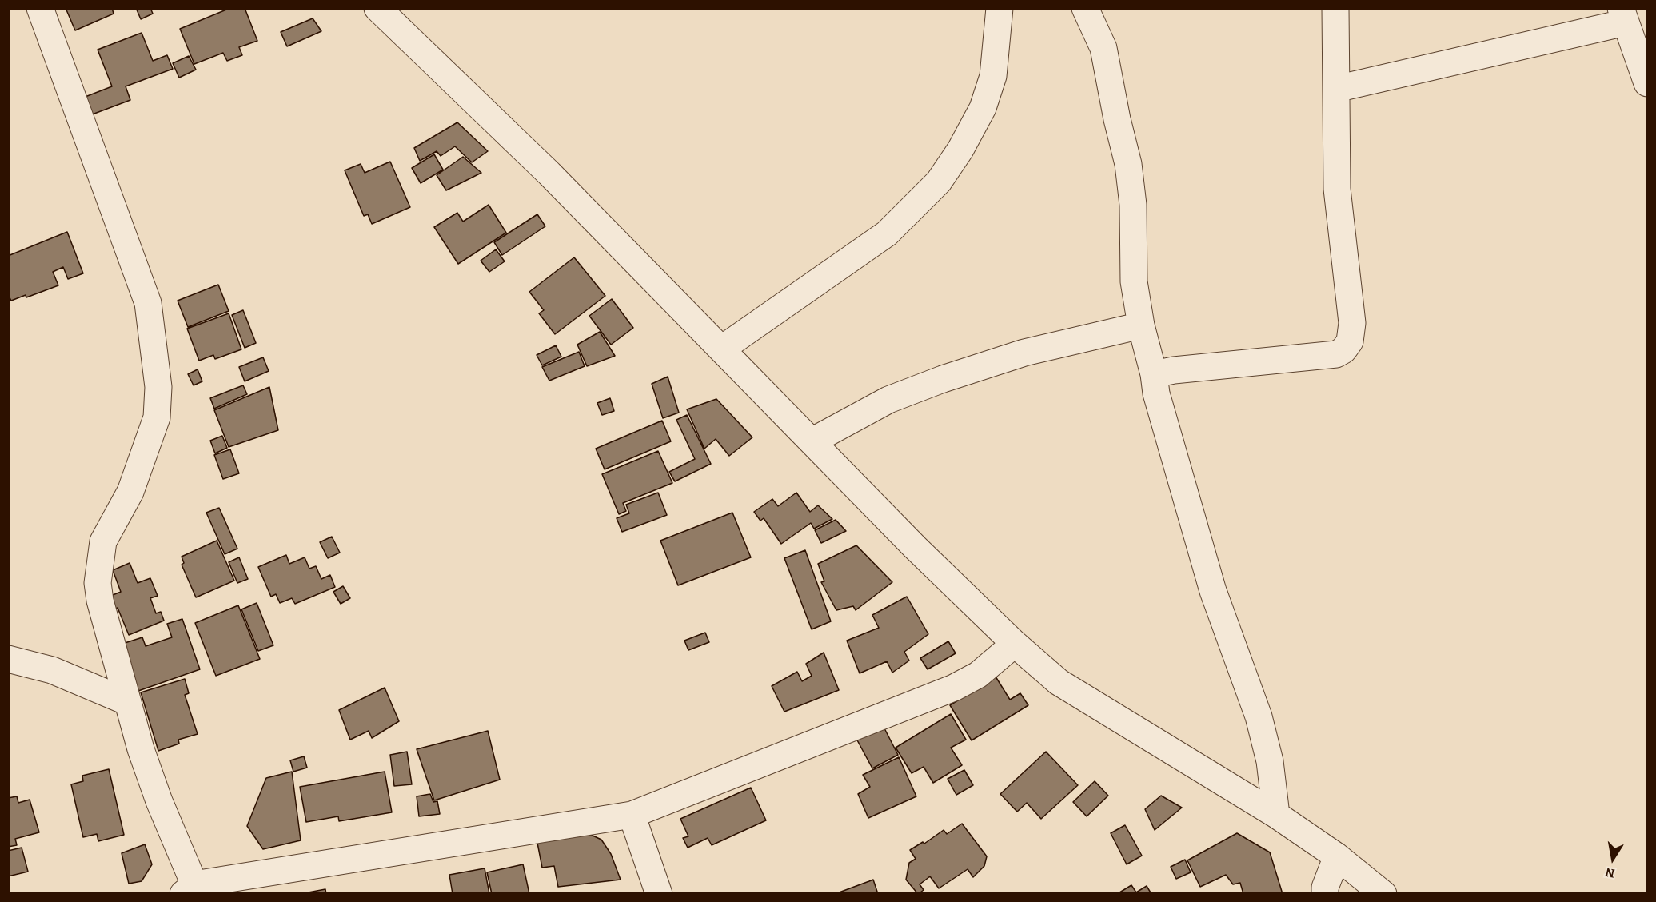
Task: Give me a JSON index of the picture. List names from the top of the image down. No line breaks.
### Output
{"north":"bottom"}
